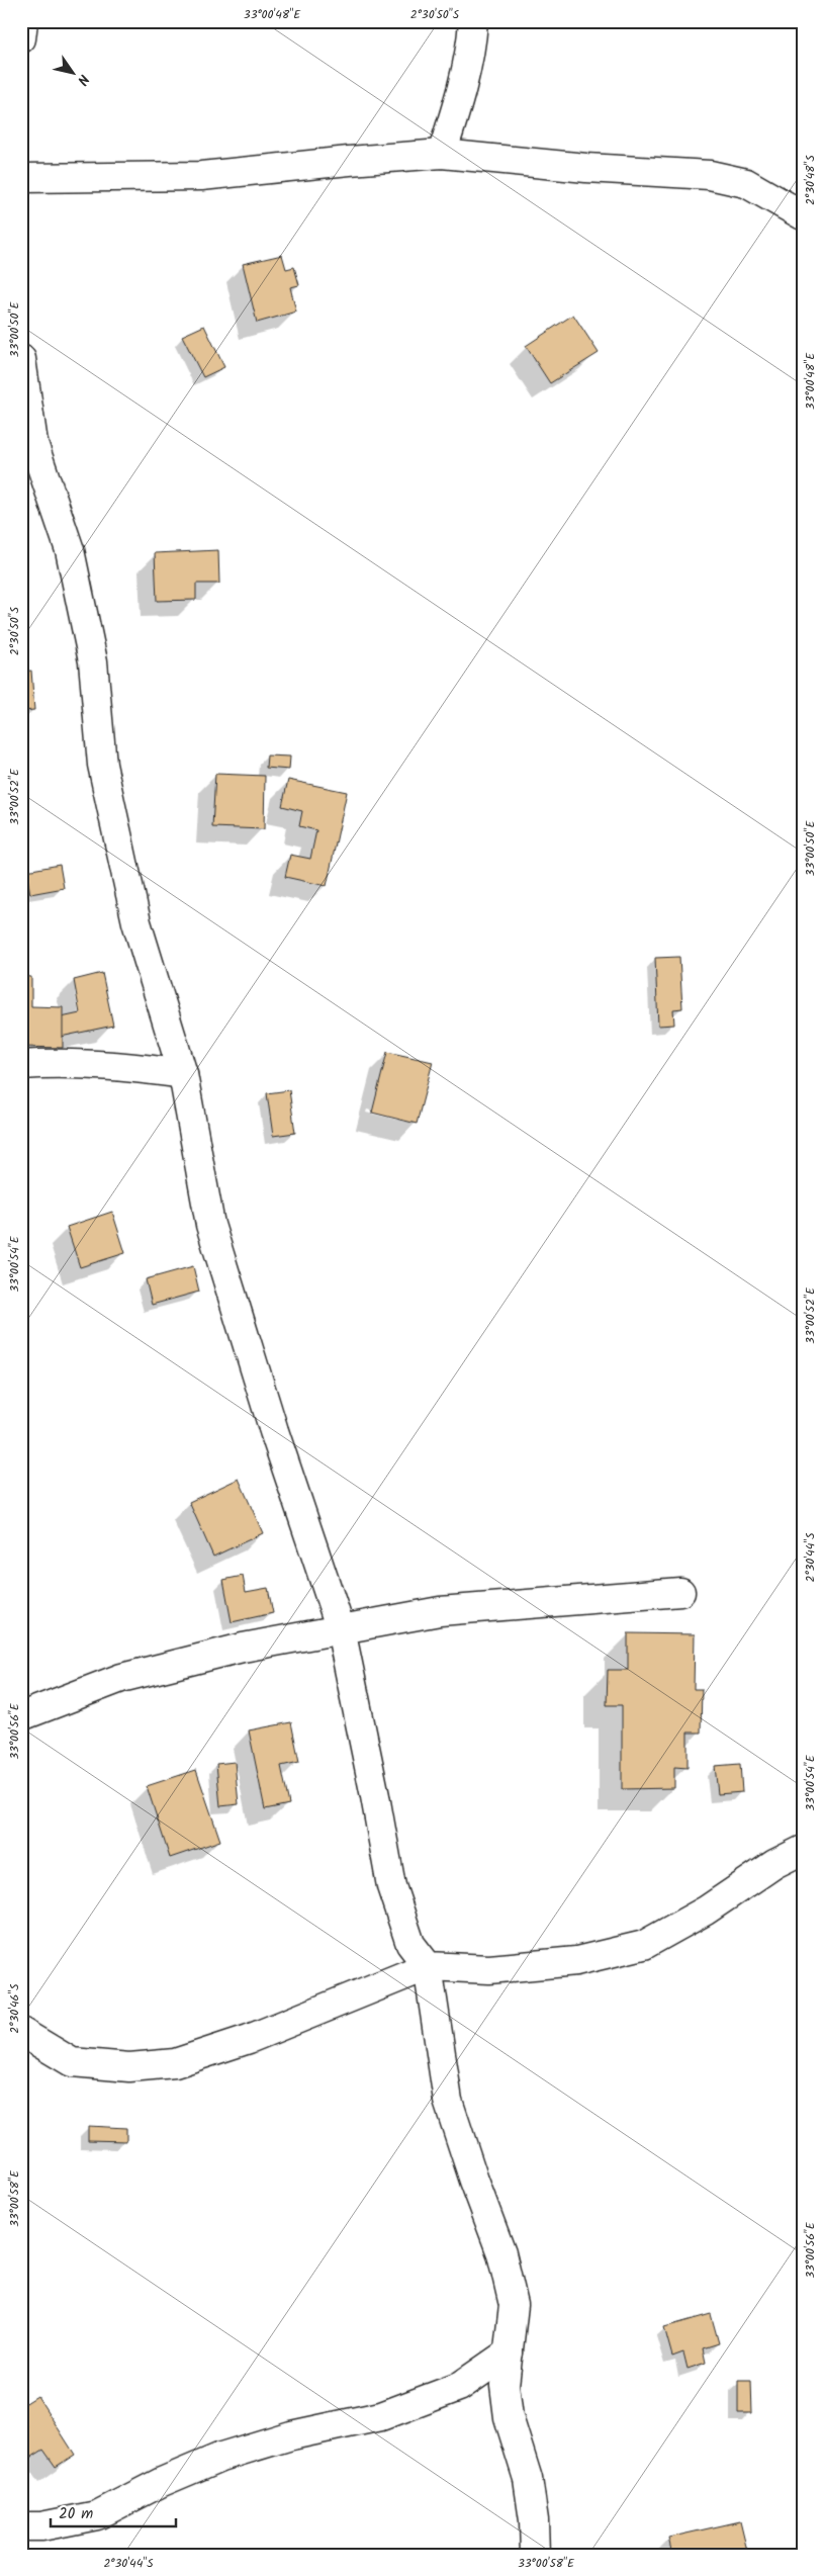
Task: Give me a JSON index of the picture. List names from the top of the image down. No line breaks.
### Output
{"scale_bar":"20 m","north":"bottom right","coordinates":["33°00'48\"E","2°30'50\"S","2°30'48\"S","33°00'50\"E","33°00'52\"E","33°00'54\"E","2°30'44\"S","33°00'56\"E","2°30'46\"S","33°00'58\"E"]}
